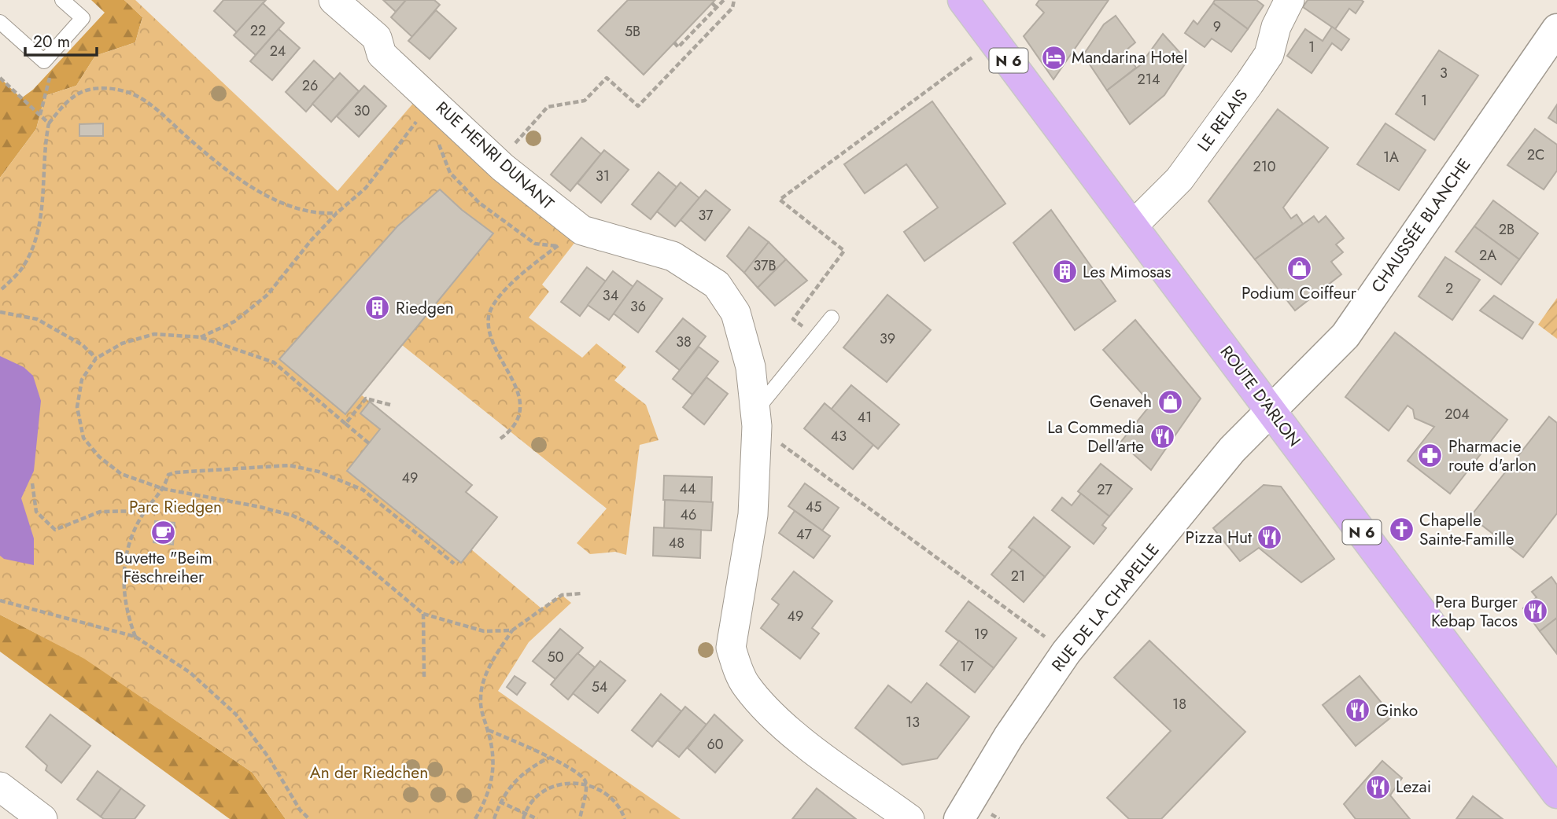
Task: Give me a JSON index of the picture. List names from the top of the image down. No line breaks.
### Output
{"streets":{"main road":["N 6","CHAUSSÉE BLANCHE","ROUTE D'ARLON","RUE DE LA CHAPELLE"],"street":["LE RELAIS","RUE HENRI DUNANT"]},"crossings":[["LE RELAIS","ROUTE D'ARLON"],["CHAUSSÉE BLANCHE","ROUTE D'ARLON"],["CHAUSSÉE BLANCHE","RUE DE LA CHAPELLE"],["ROUTE D'ARLON","RUE DE LA CHAPELLE"]],"parks":["Parc Riedgen","An der Riedchen"],"places":{"hotel":["Mandarina Hotel"],"shop":["Podium Coiffeur","Genaveh"],"building":["Les Mimosas","Riedgen"],"restaurant":["La Commedia Dell'arte","Pizza Hut","Pera Burger Kebap Tacos","Ginko","Lezai"],"pharmacy":["Pharmacie route d'arlon"],"church":["Chapelle Sainte-Famille"],"cafe":["Buvette \"Beim Fëschreiher"]},"house_numbers":["9","22","5B","1","24","3","214","26","1","30","2C","1A","210","31","37","2B","2A","37B","2","34","36","39","38","204","41","43","49","44","27","45","46","47","48","21","49","19","50","17","54","18","13","60"],"scale_bar":"20 m"}
